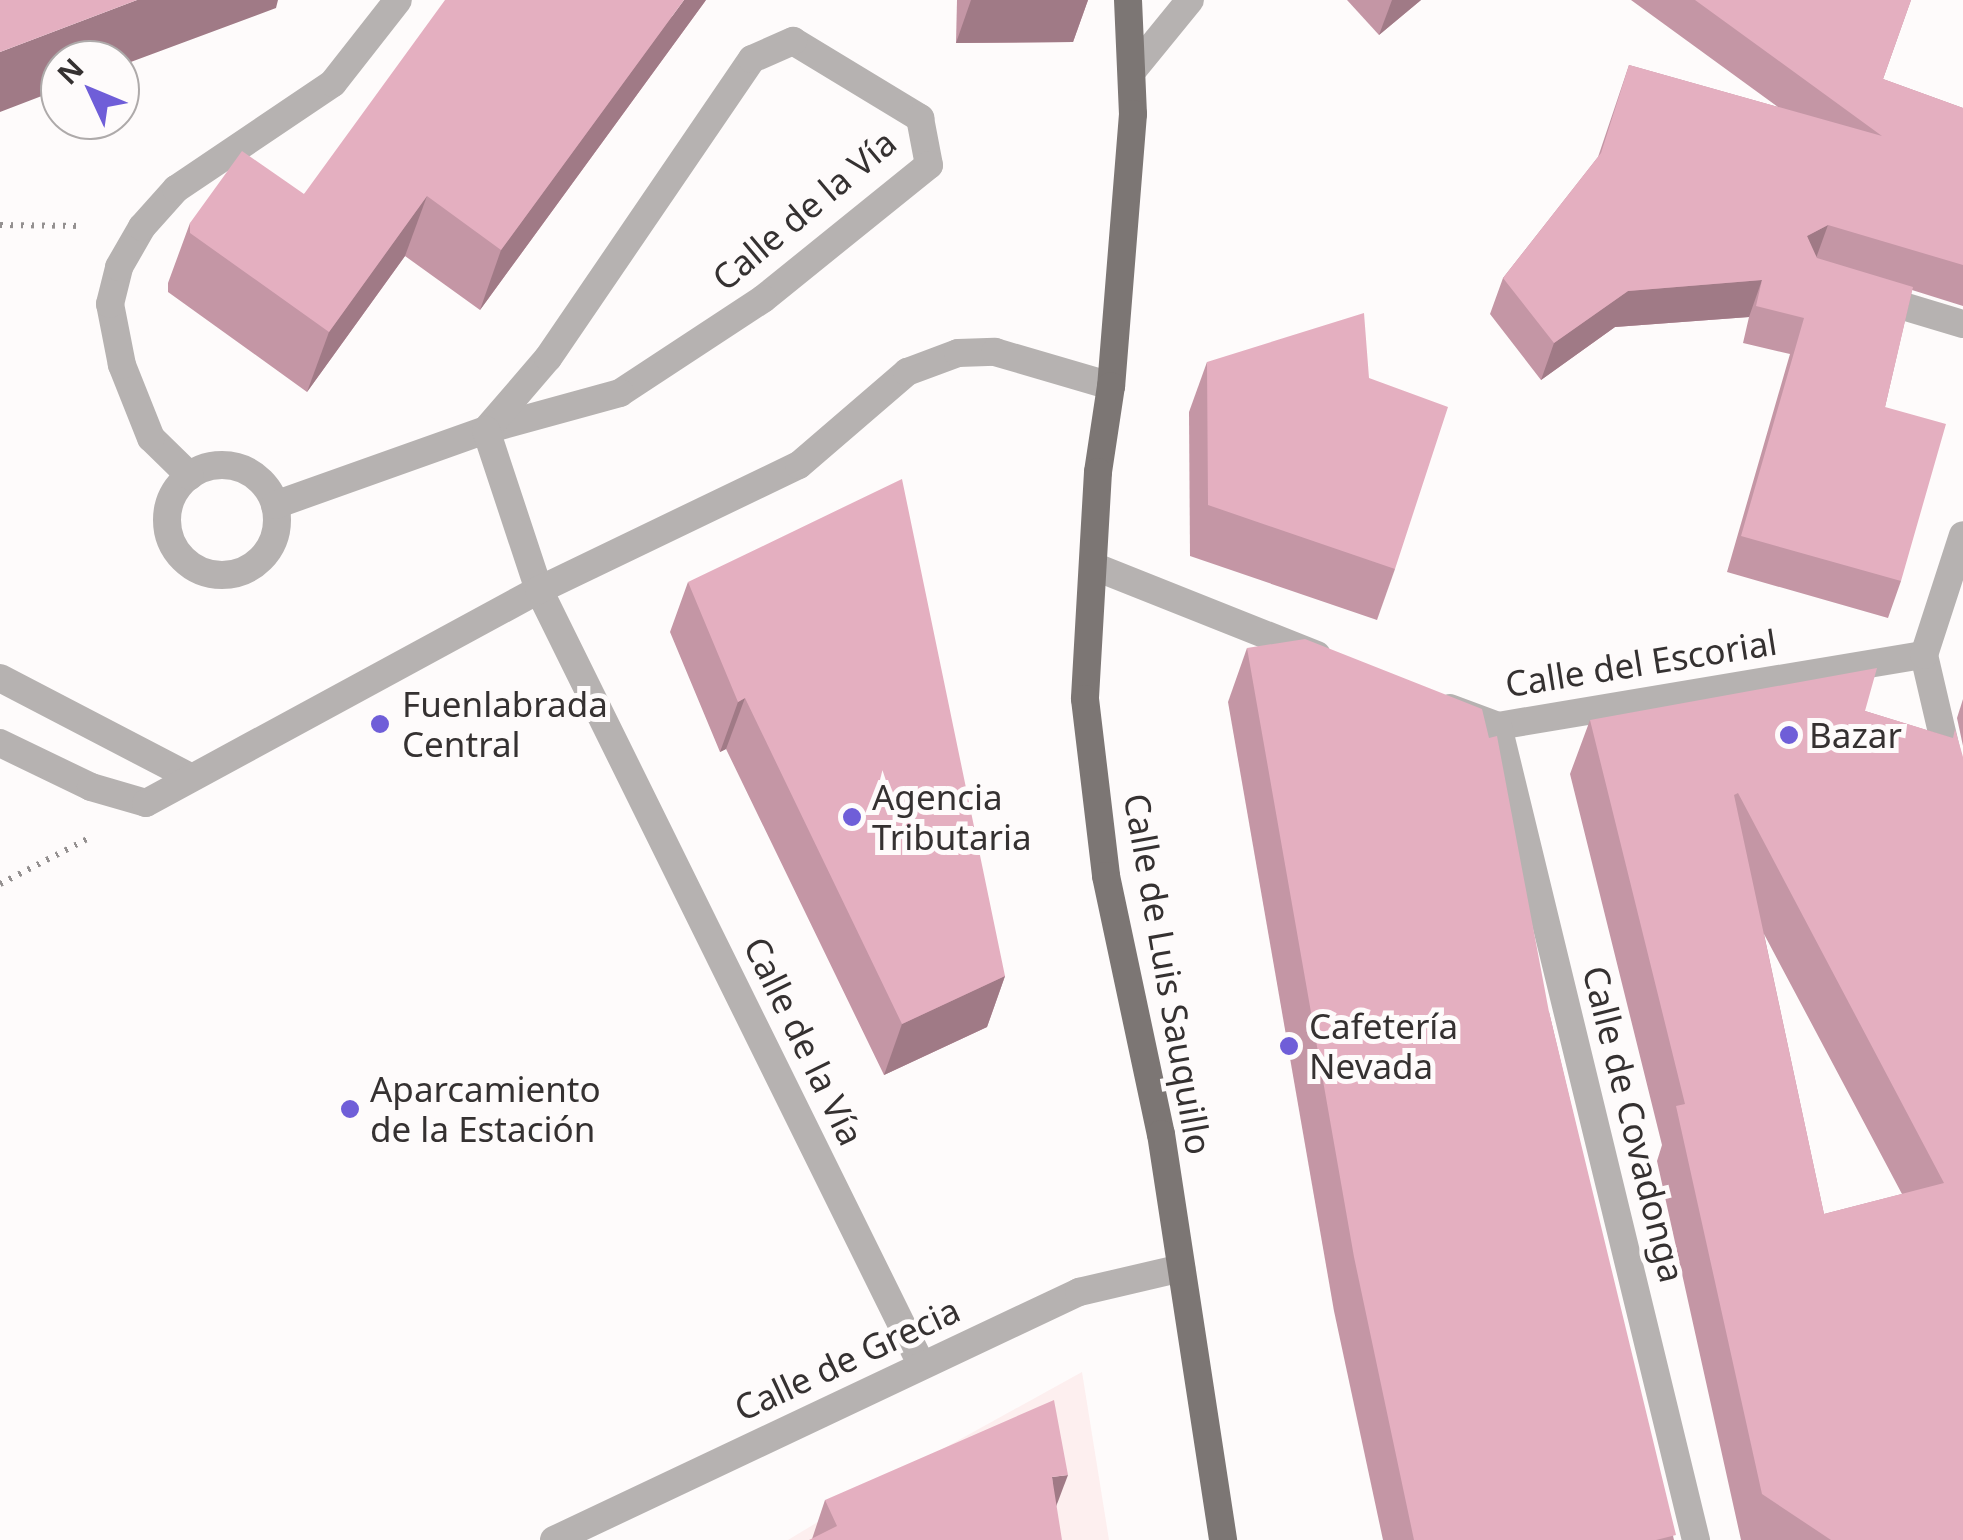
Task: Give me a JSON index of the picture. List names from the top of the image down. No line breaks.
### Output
{"streets":{"main road":["Calle de Luis Sauquillo"],"street":["Calle de la Vía","Calle del Escorial","Calle de Covadonga","Calle de Grecia"]},"crossings":[["Calle de la Vía","Calle de Grecia"],["Calle del Escorial","Calle de Covadonga"],["Calle de Luis Sauquillo","Calle de Grecia"]],"places":["Fuenlabrada Central","Bazar","Agencia Tributaria","Cafetería Nevada","Aparcamiento de la Estación"],"north":"top left"}
